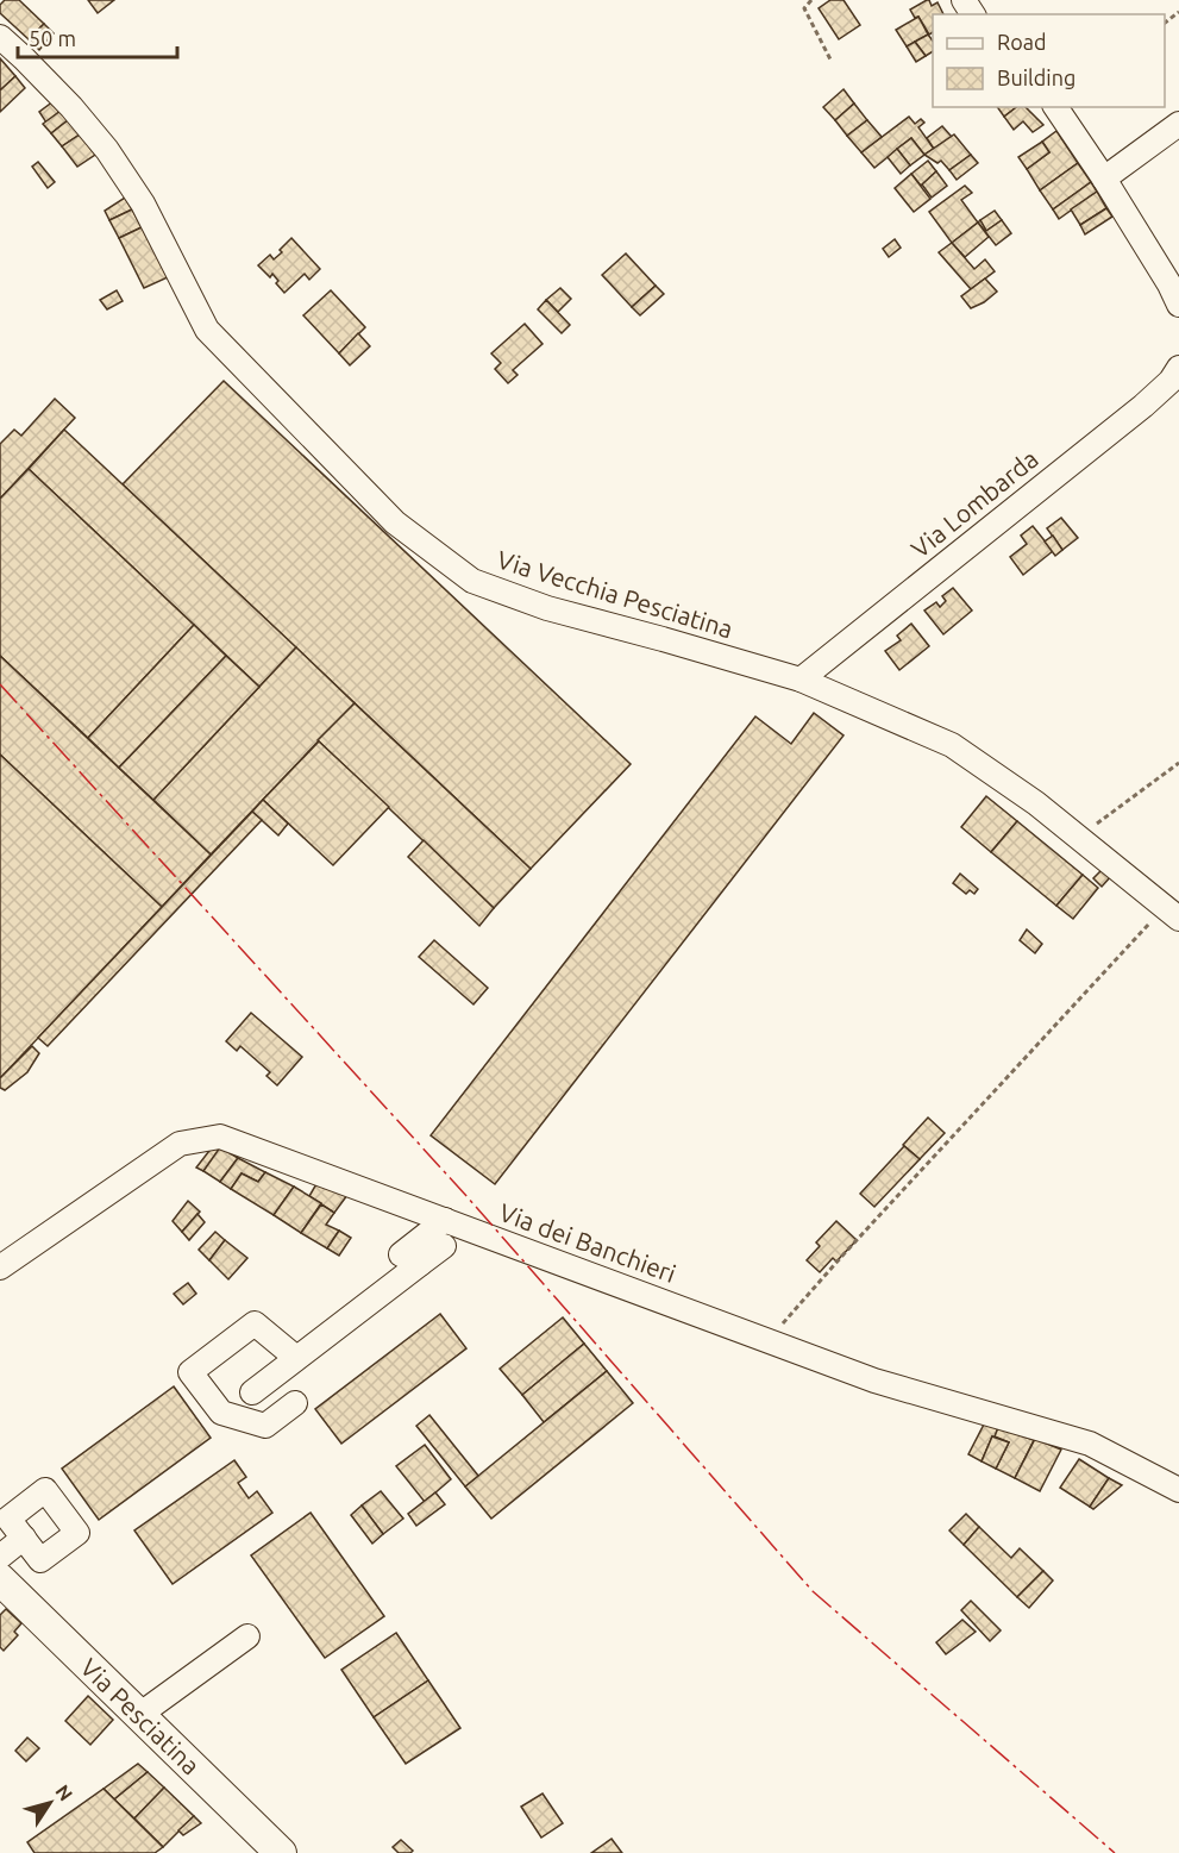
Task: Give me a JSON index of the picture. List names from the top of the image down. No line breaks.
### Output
{"streets":{"main road":["Via Pesciatina"],"street":["Via Lombarda","Via Vecchia Pesciatina","Via dei Banchieri"]},"crossings":[["Via Lombarda","Via Vecchia Pesciatina"]],"legend":["Road","Building"],"scale_bar":"50 m","north":"top right"}
